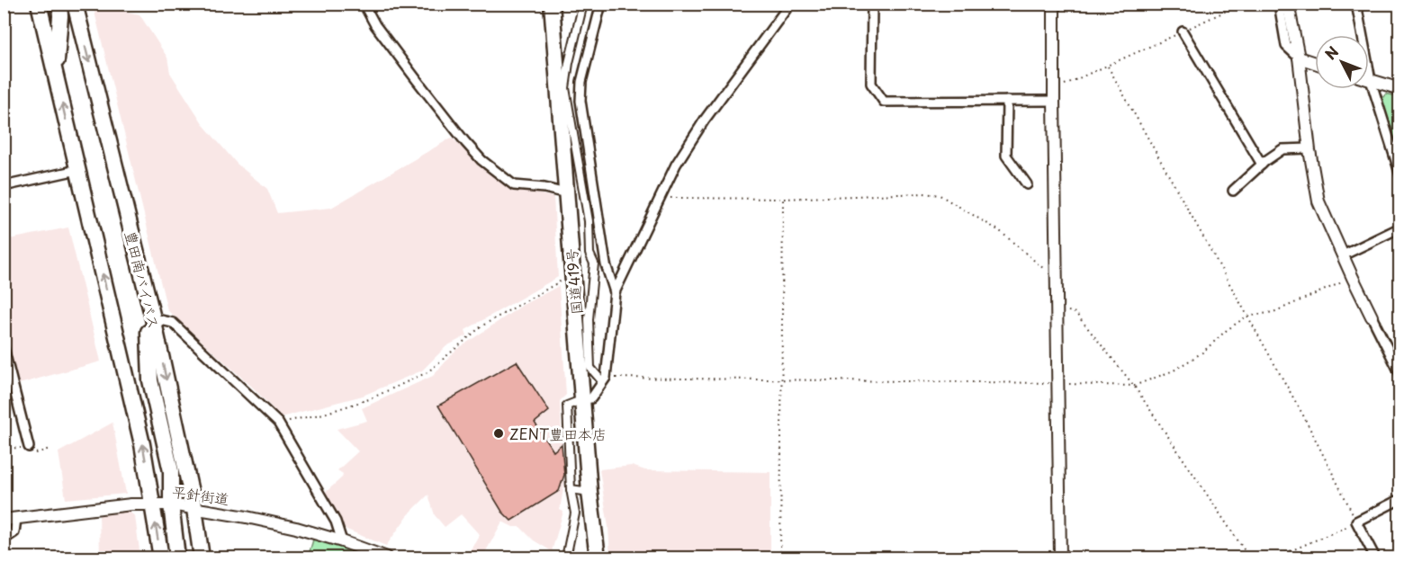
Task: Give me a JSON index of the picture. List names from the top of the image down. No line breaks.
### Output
{"streets":{"highway":["豊田南バイパス","国道419号"],"street":["平針街道"]},"crossings":[["豊田南バイパス","平針街道"]],"places":["ZENT豊田本店"],"north":"top left"}
